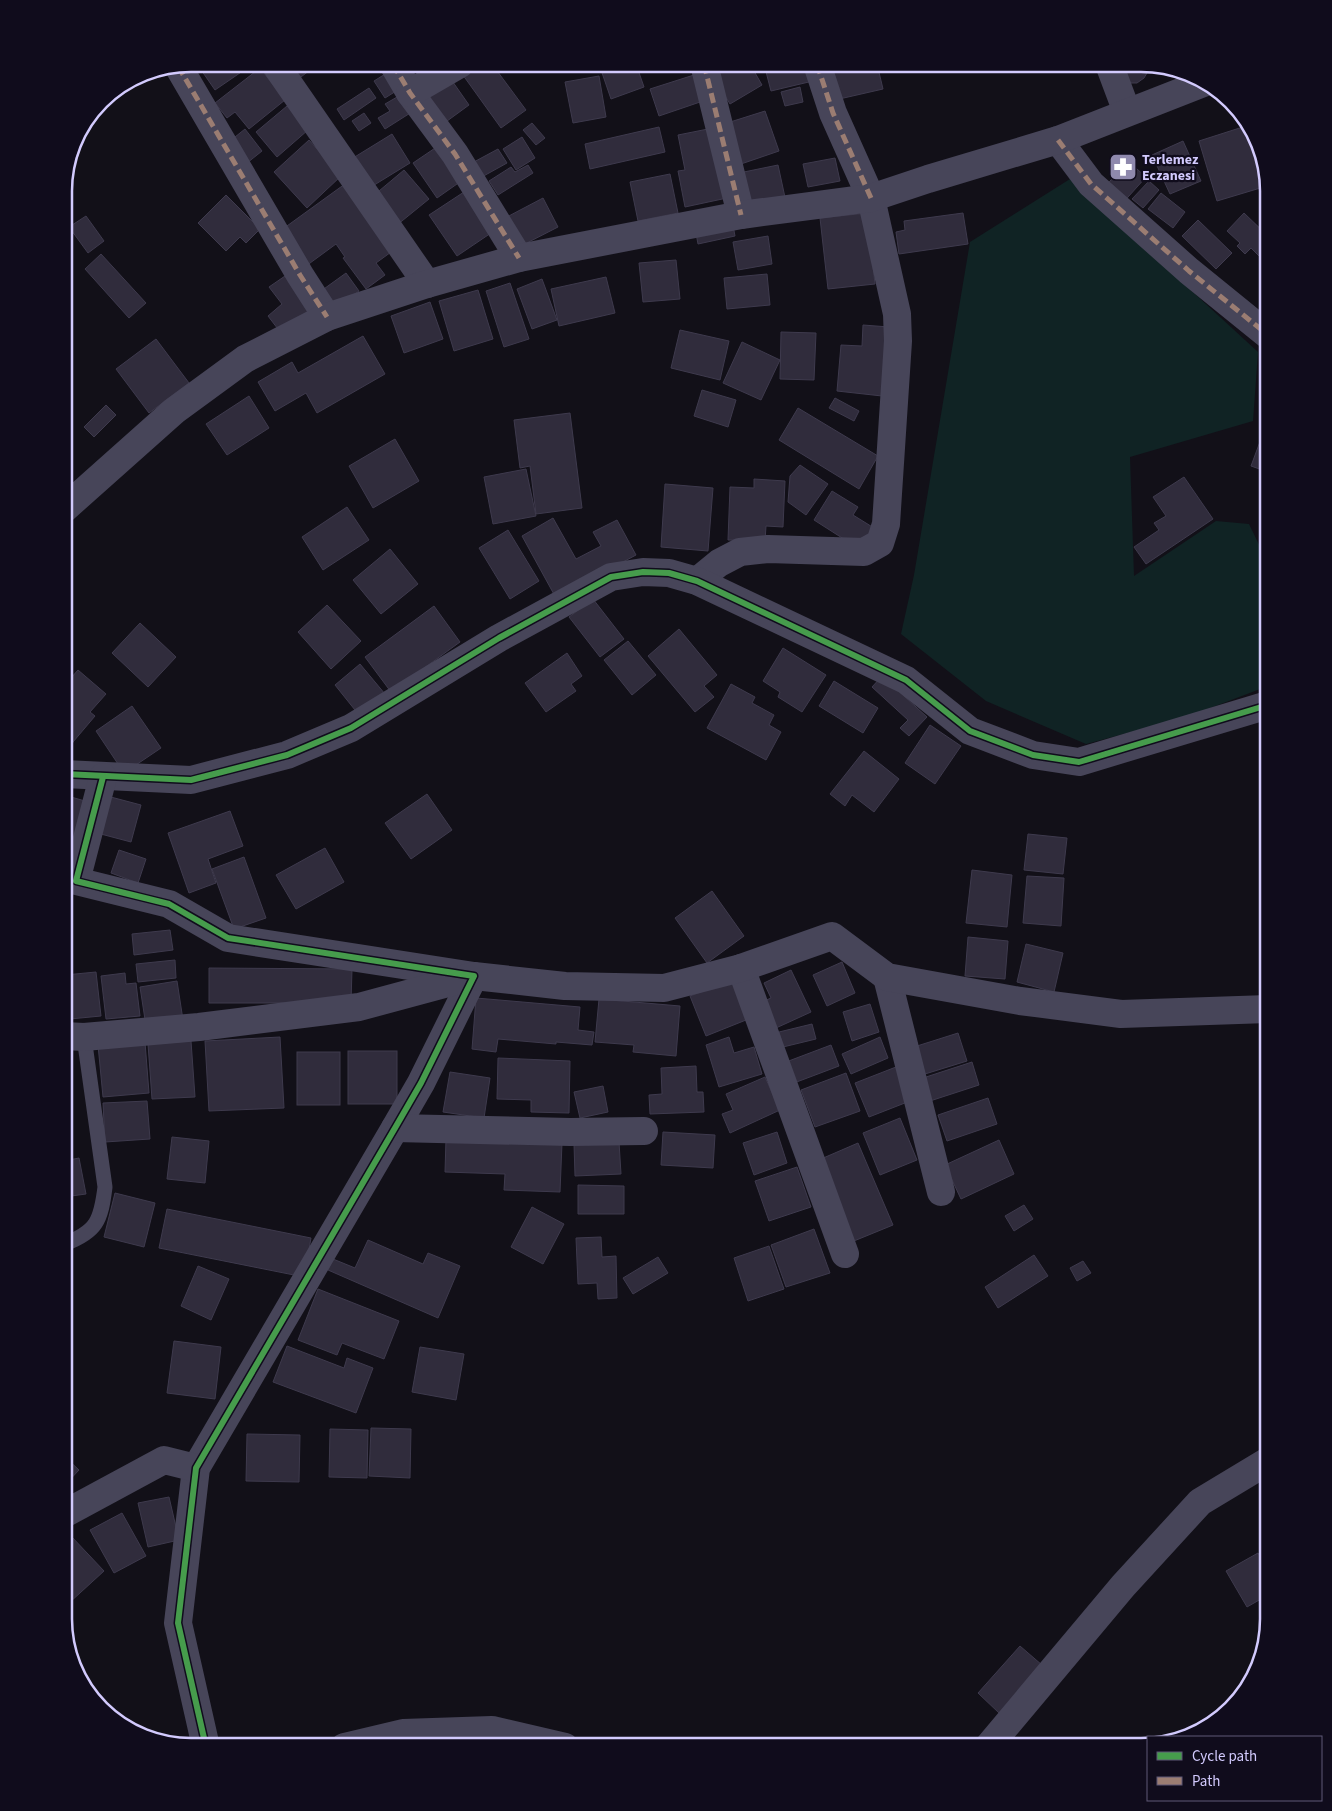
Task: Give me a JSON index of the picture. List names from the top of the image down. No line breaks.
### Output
{"places":{"pharmacy":["Terlemez Eczanesi"]},"legend":["Cycle path","Path"]}
